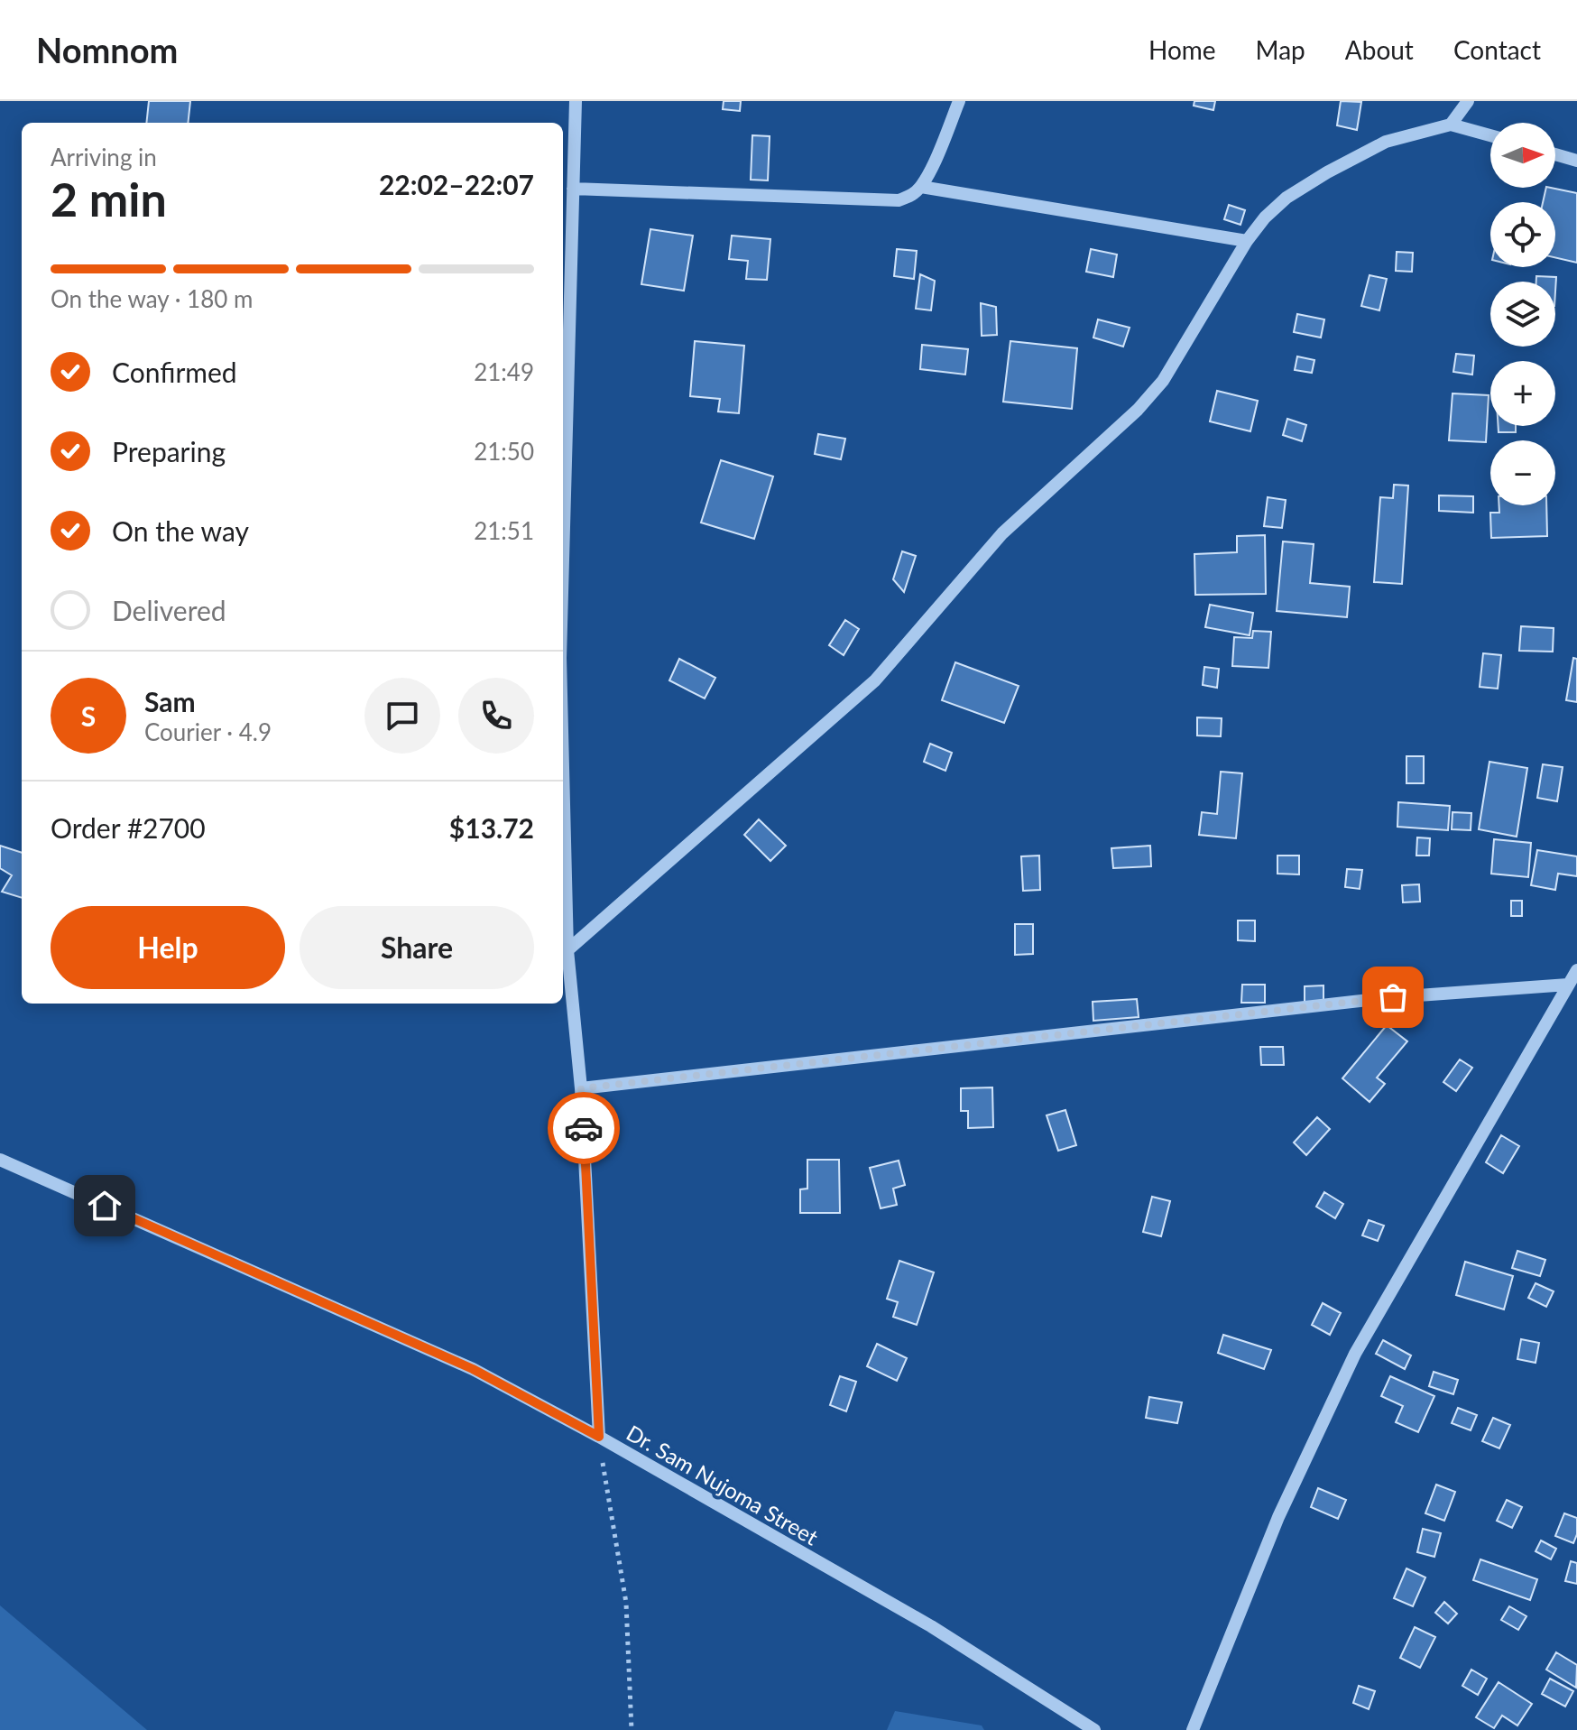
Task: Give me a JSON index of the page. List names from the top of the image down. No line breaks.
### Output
{"streets":{"street":["Dr. Sam Nujoma Street"]},"north":"right","page":{"header":"Nomnom","nav":["Home","Map","About","Contact"],"map_buttons":["+","−"],"heading":["2 min","Arriving in","22:02–22:07"],"panel":["Sam","Courier · 4.9","Order #2700","$13.72"],"bar":"On the way · 180 m","list":[["Confirmed","21:49"],["Preparing","21:50"],["On the way","21:51"],"Delivered"],"round":"S","buttons":["Help","Share"]}}
